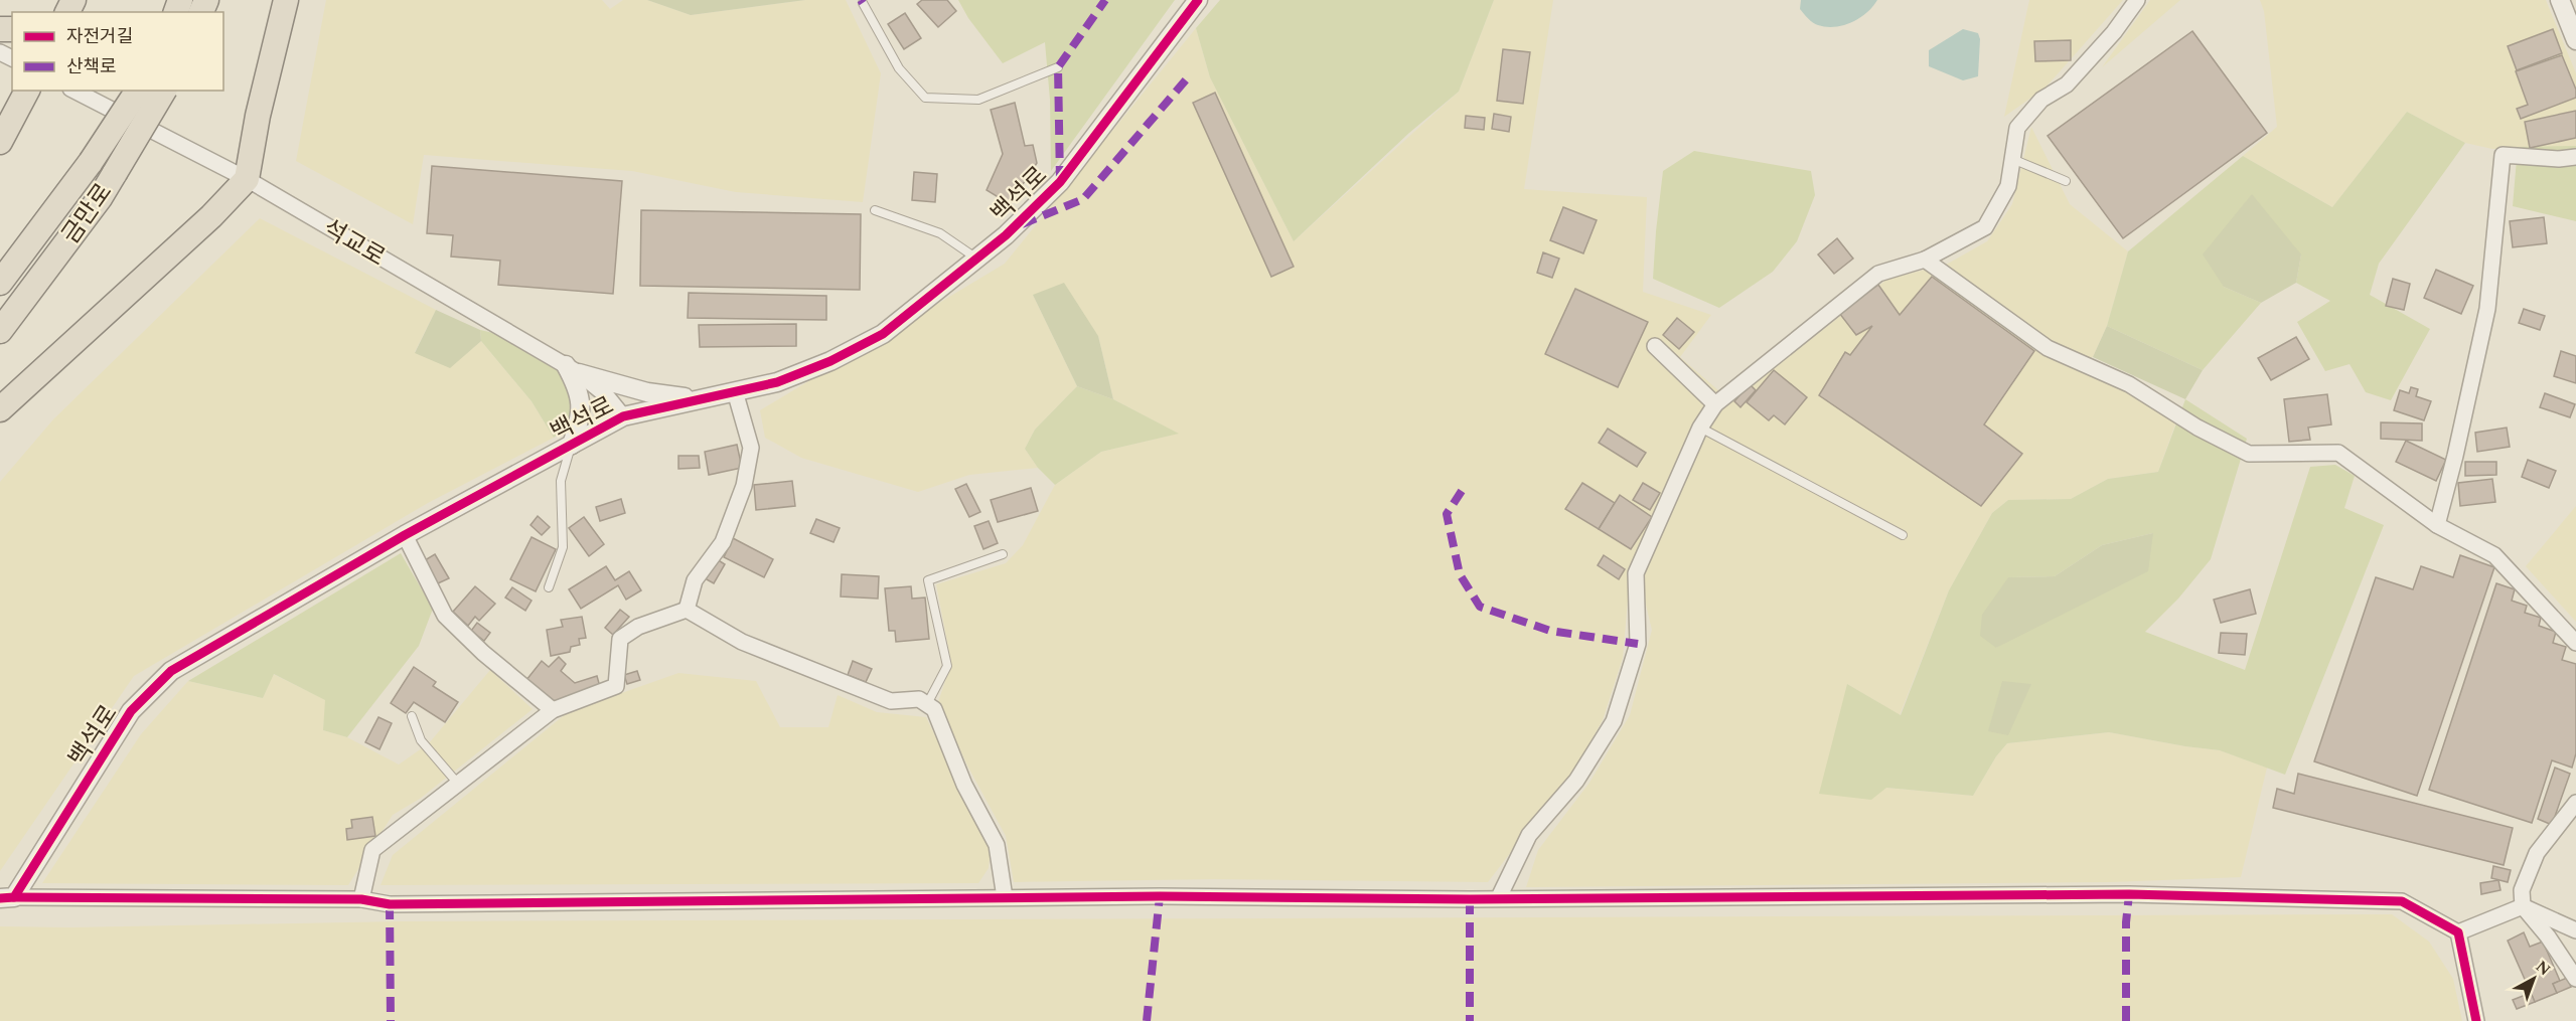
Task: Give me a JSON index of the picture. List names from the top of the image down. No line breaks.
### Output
{"streets":{"highway":["금만로"],"street":["백석로","석교로"]},"crossings":[["백석로","석교로"]],"legend":["자전거길","산책로"],"north":"top right"}
